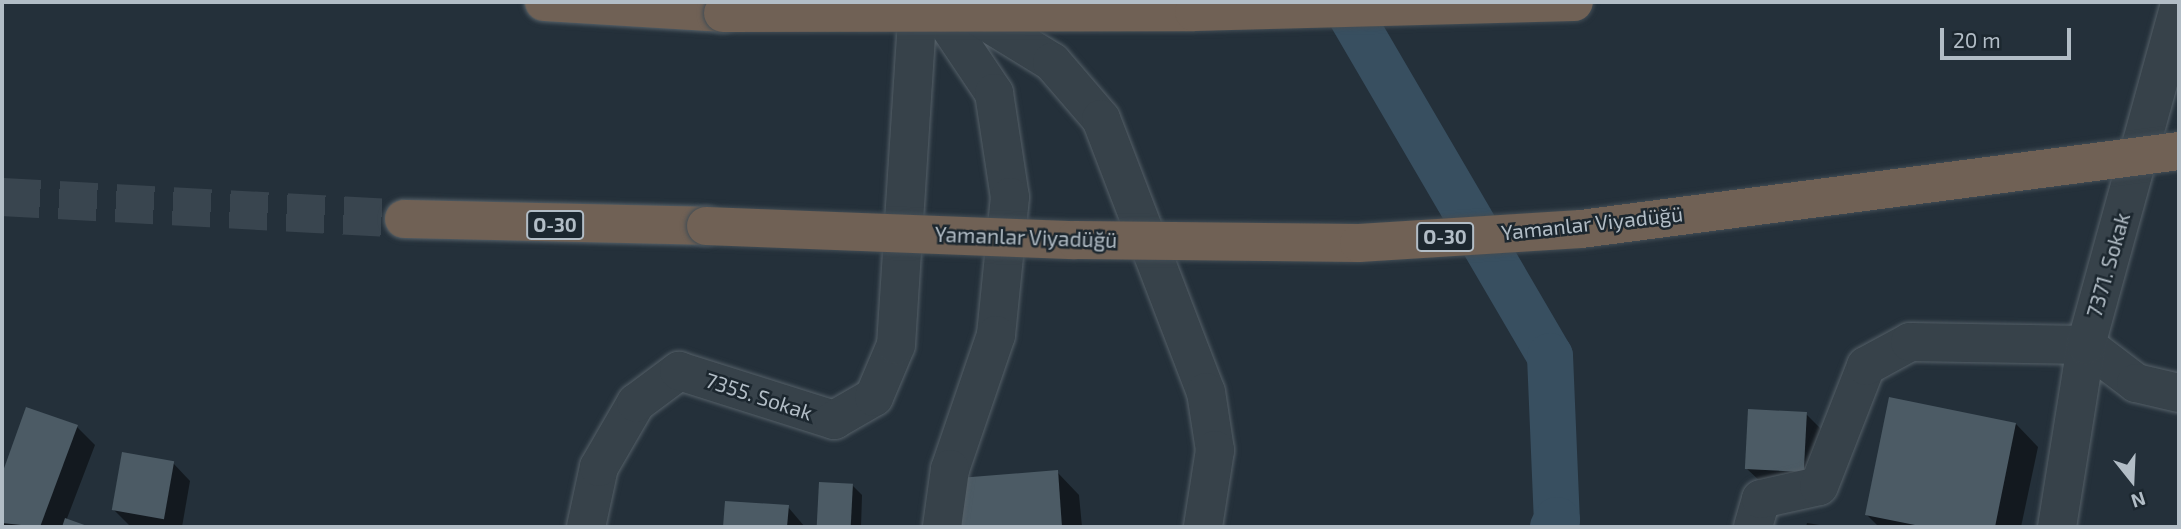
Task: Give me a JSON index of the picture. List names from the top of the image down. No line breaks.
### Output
{"streets":{"highway":["Yamanlar Viyadüğü","O-30"],"street":["7371. Sokak","7355. Sokak"]},"scale_bar":"20 m","north":"bottom"}
